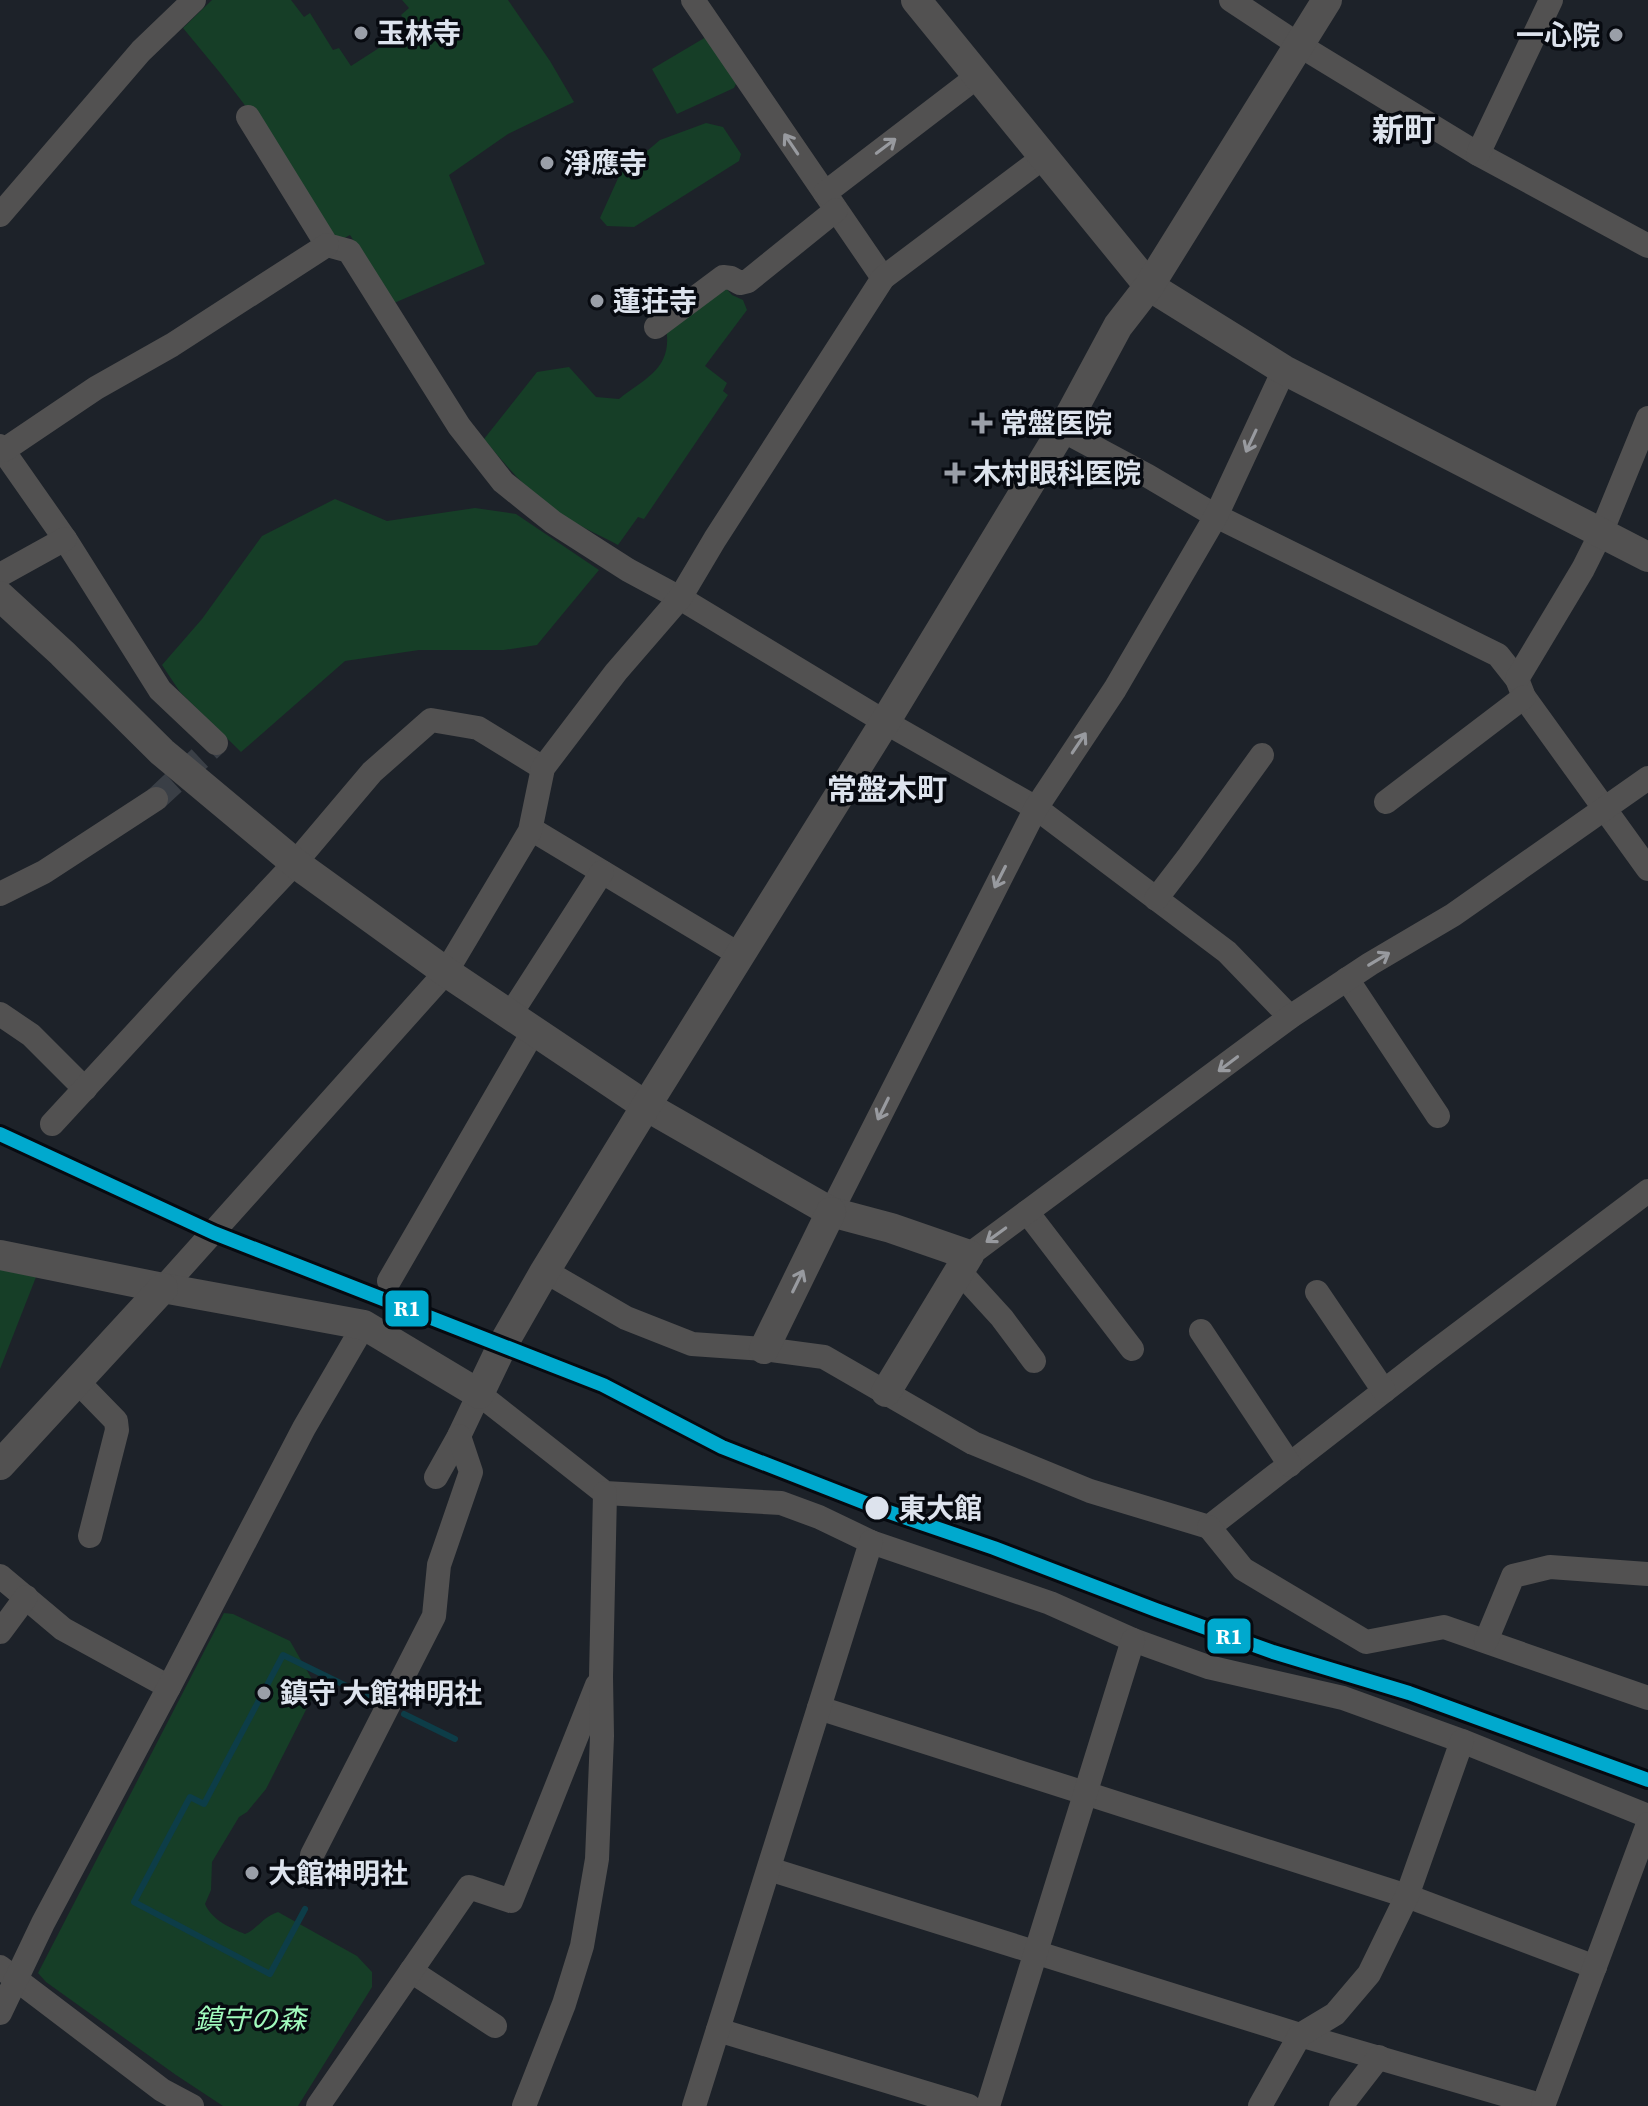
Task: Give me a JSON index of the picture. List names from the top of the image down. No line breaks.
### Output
{"districts":["新町","常盤木町"],"parks":["鎮守の森"],"places":{"other":["玉林寺","一心院","淨應寺","蓮荘寺","東大館","鎮守 大館神明社","大館神明社"],"health":["常盤医院","木村眼科医院"]},"lines":["transit line R1"]}
